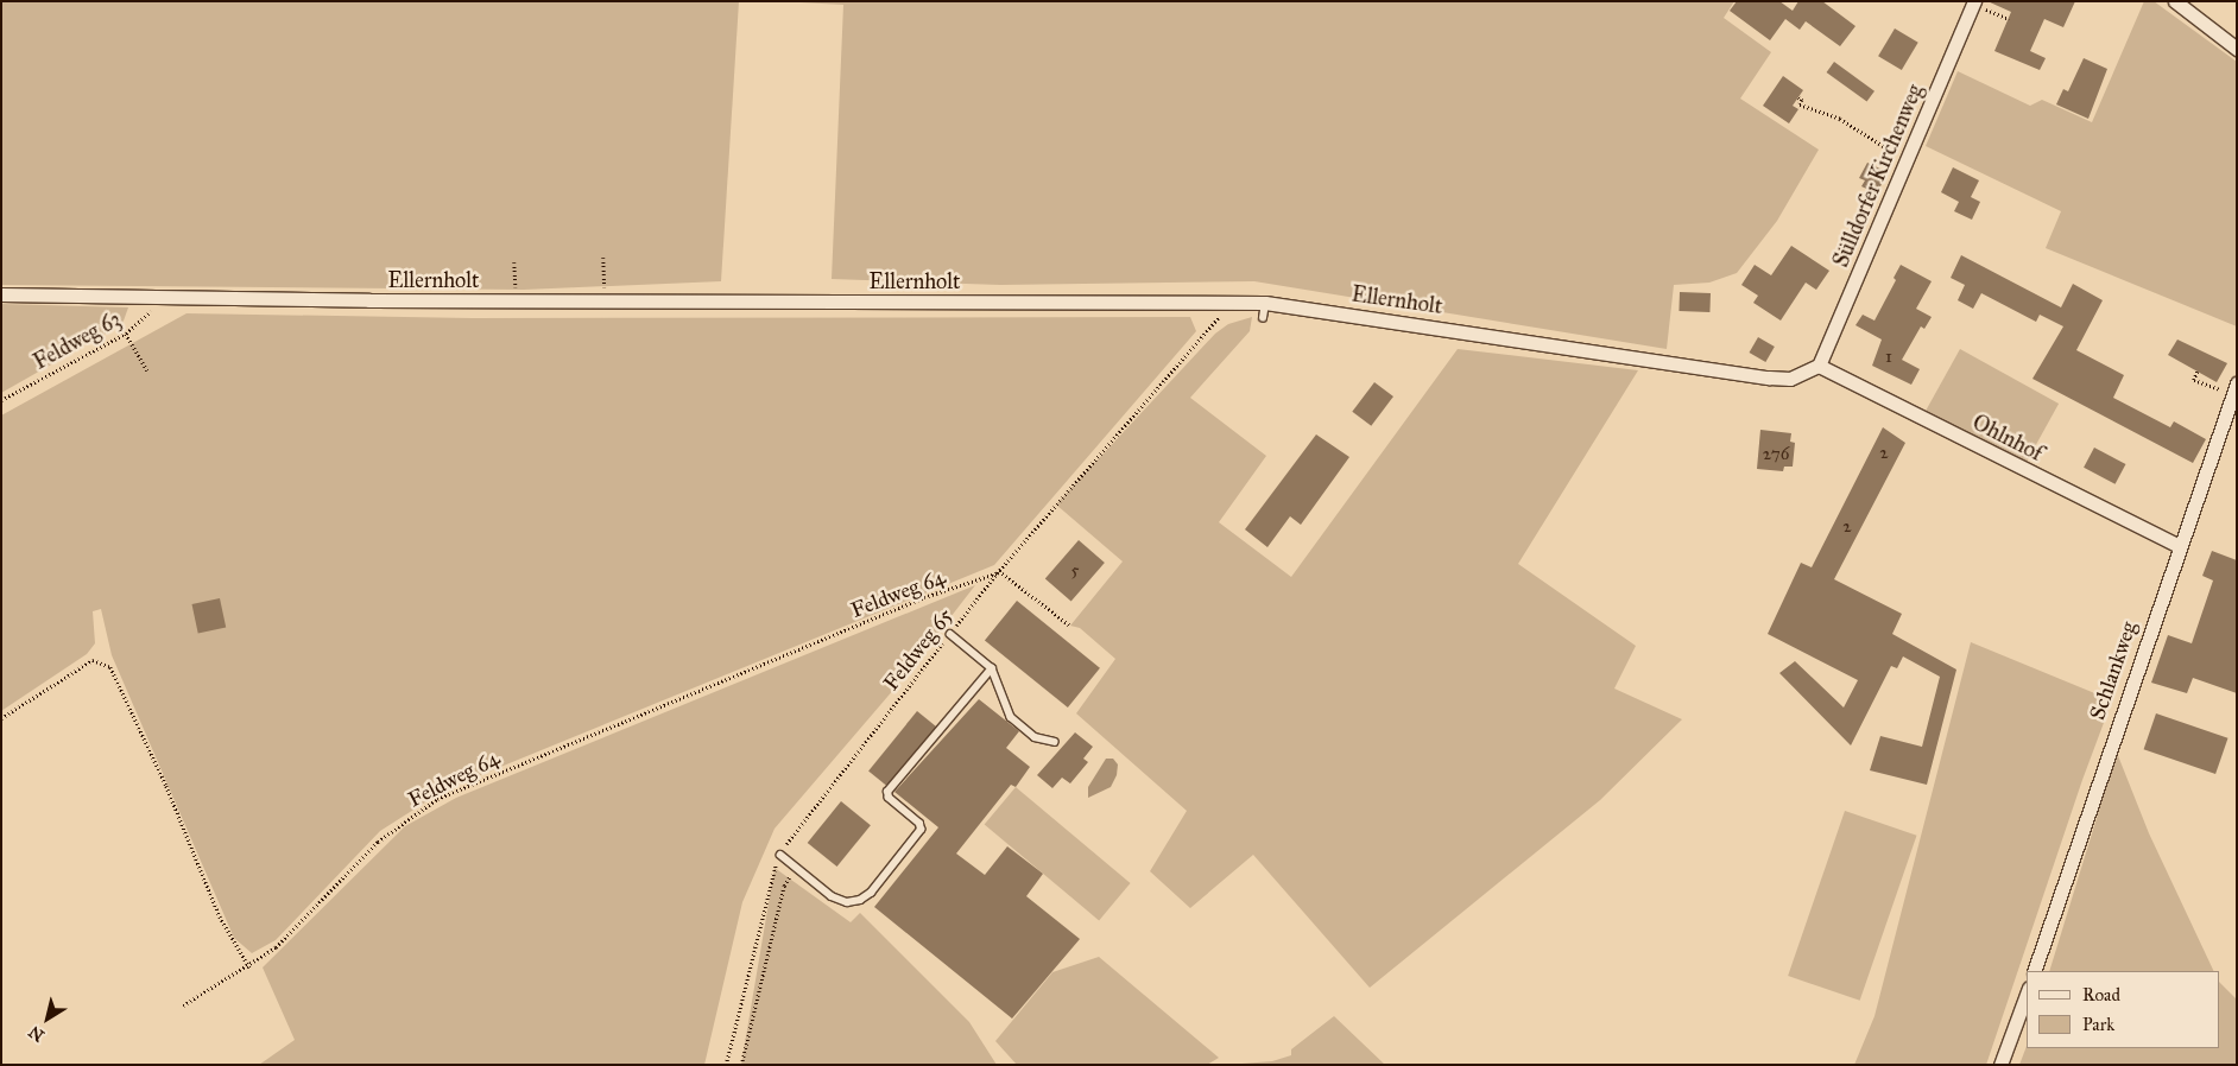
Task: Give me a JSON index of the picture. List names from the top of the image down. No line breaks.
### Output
{"streets":{"street":["Sülldorfer Kirchenweg","Ellernholt","Ohlnhof","Schlankweg"],"path":["Feldweg 63","Feldweg 64","Feldweg 65"]},"crossings":[["Sülldorfer Kirchenweg","Ellernholt"],["Sülldorfer Kirchenweg","Ohlnhof"],["Ellernholt","Feldweg 63"],["Ellernholt","Ohlnhof"],["Ellernholt","Feldweg 65"],["Ohlnhof","Schlankweg"],["Feldweg 64","Feldweg 65"]],"house_numbers":["1","2","276","2","5"],"legend":["Road","Park"],"north":"bottom left"}
